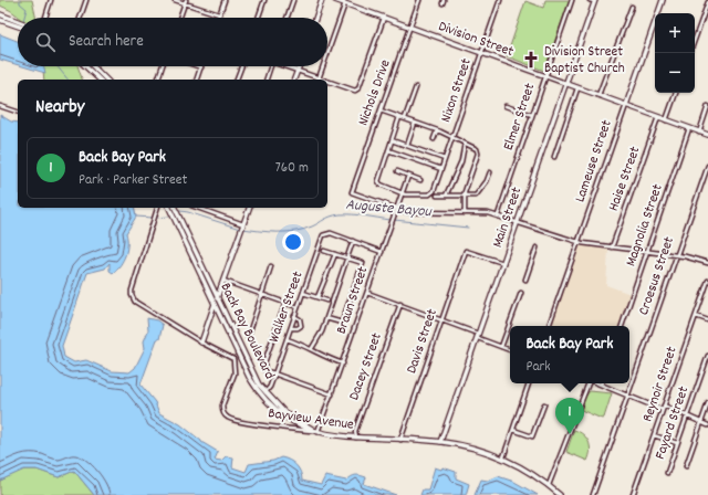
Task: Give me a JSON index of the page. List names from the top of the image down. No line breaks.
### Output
{"streets":{"main road":["Division Street","Lameuse Street","Main Street","Back Bay Boulevard","Bayview Avenue"],"street":["Nixon Street","Nichols Drive","Elmer Street","Haise Street","Magnolia Street","Croesus Street","Braun Street","Walker Street","Davis Street","Dacey Street","Reynoir Street","Fayard Street"]},"crossings":[["Division Street","Nixon Street"],["Division Street","Nichols Drive"],["Division Street","Elmer Street"],["Division Street","Lameuse Street"],["Division Street","Haise Street"],["Division Street","Main Street"],["Division Street","Magnolia Street"],["Nixon Street","Braun Street"],["Nichols Drive","Braun Street"],["Main Street","Davis Street"],["Main Street","Bayview Avenue"],["Braun Street","Walker Street"],["Braun Street","Back Bay Boulevard"],["Braun Street","Bayview Avenue"],["Walker Street","Back Bay Boulevard"],["Back Bay Boulevard","Bayview Avenue"],["Davis Street","Bayview Avenue"],["Dacey Street","Bayview Avenue"]],"water":["Auguste Bayou"],"places":{"church":["Division Street Baptist Church"]},"page":{"map_buttons":["+","−"],"search":"Search here","heading":"Nearby","list":[{"mark":"1","name":"Back Bay Park","note":"Park · Parker Street","value":"760 m"}],"popup":["Back Bay Park","Park"],"pins":"1"}}
